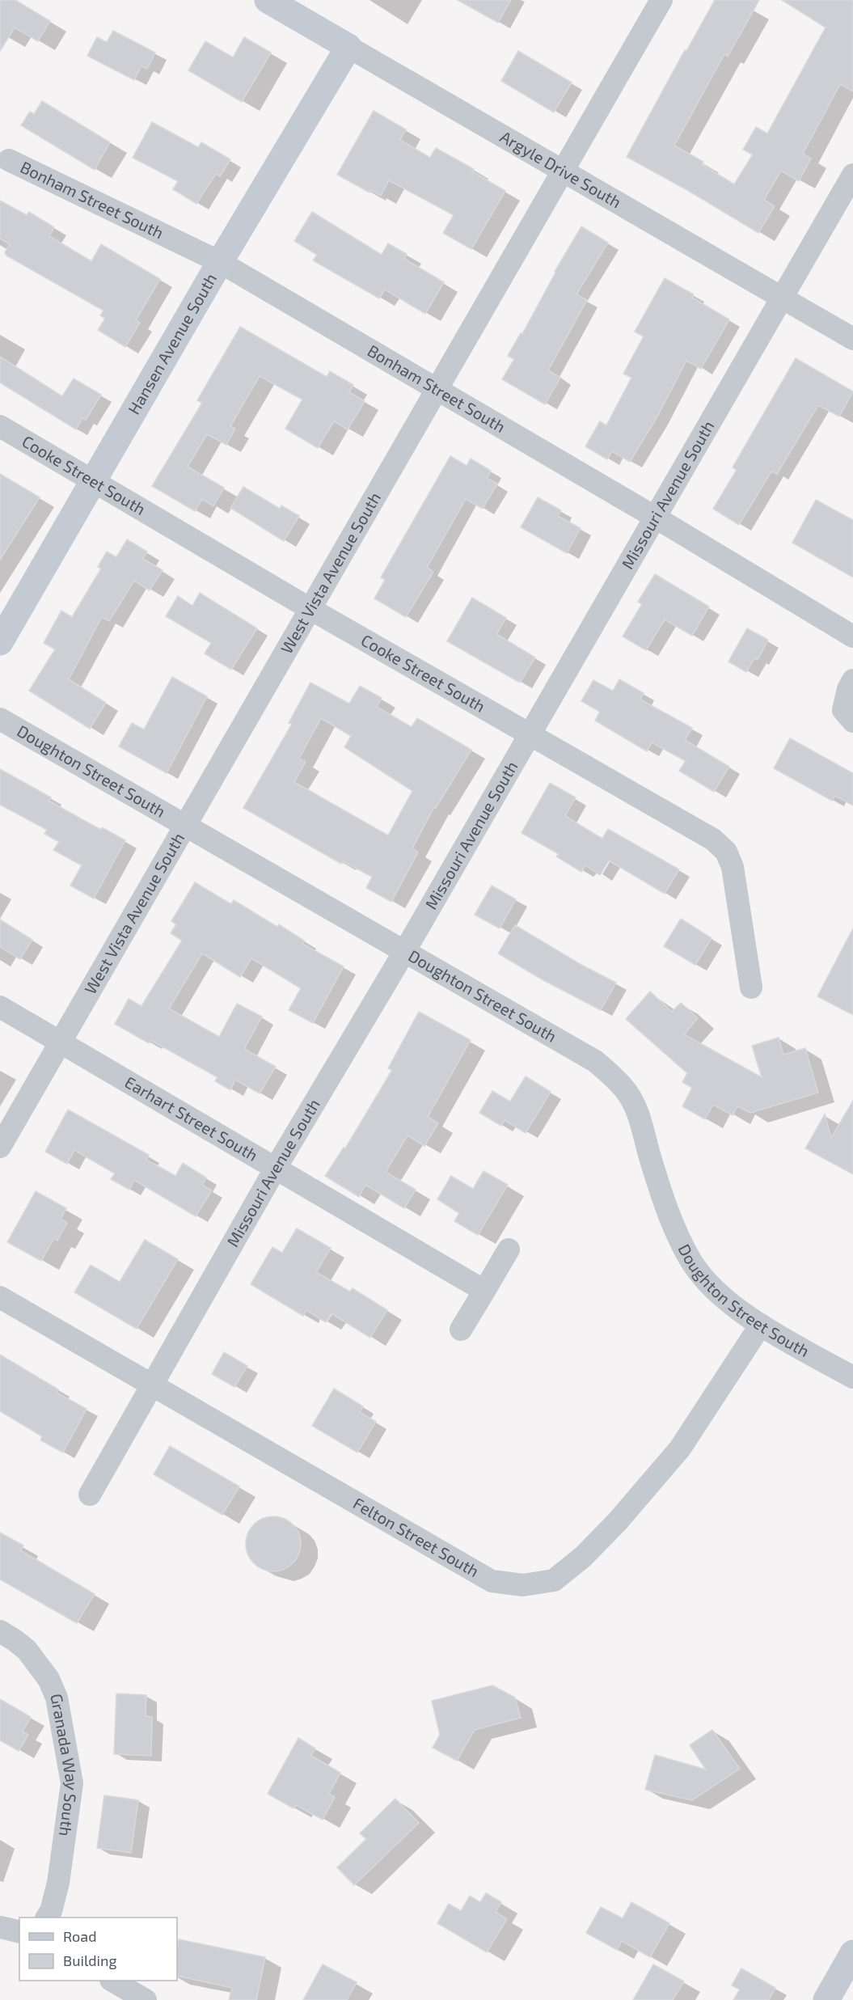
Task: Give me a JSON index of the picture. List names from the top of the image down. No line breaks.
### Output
{"streets":{"street":["Argyle Drive South","Bonham Street South","Hansen Avenue South","Cooke Street South","Missouri Avenue South","West Vista Avenue South","Doughton Street South","Earhart Street South","Felton Street South","Granada Way South"]},"crossings":[["Argyle Drive South","Hansen Avenue South"],["Argyle Drive South","Missouri Avenue South"],["Argyle Drive South","West Vista Avenue South"],["Bonham Street South","Hansen Avenue South"],["Bonham Street South","Missouri Avenue South"],["Bonham Street South","West Vista Avenue South"],["Hansen Avenue South","Cooke Street South"],["Cooke Street South","Missouri Avenue South"],["Cooke Street South","West Vista Avenue South"],["Missouri Avenue South","Doughton Street South"],["Missouri Avenue South","Earhart Street South"],["Missouri Avenue South","Felton Street South"],["West Vista Avenue South","Doughton Street South"],["West Vista Avenue South","Earhart Street South"],["Doughton Street South","Felton Street South"]],"legend":["Road","Building"]}
